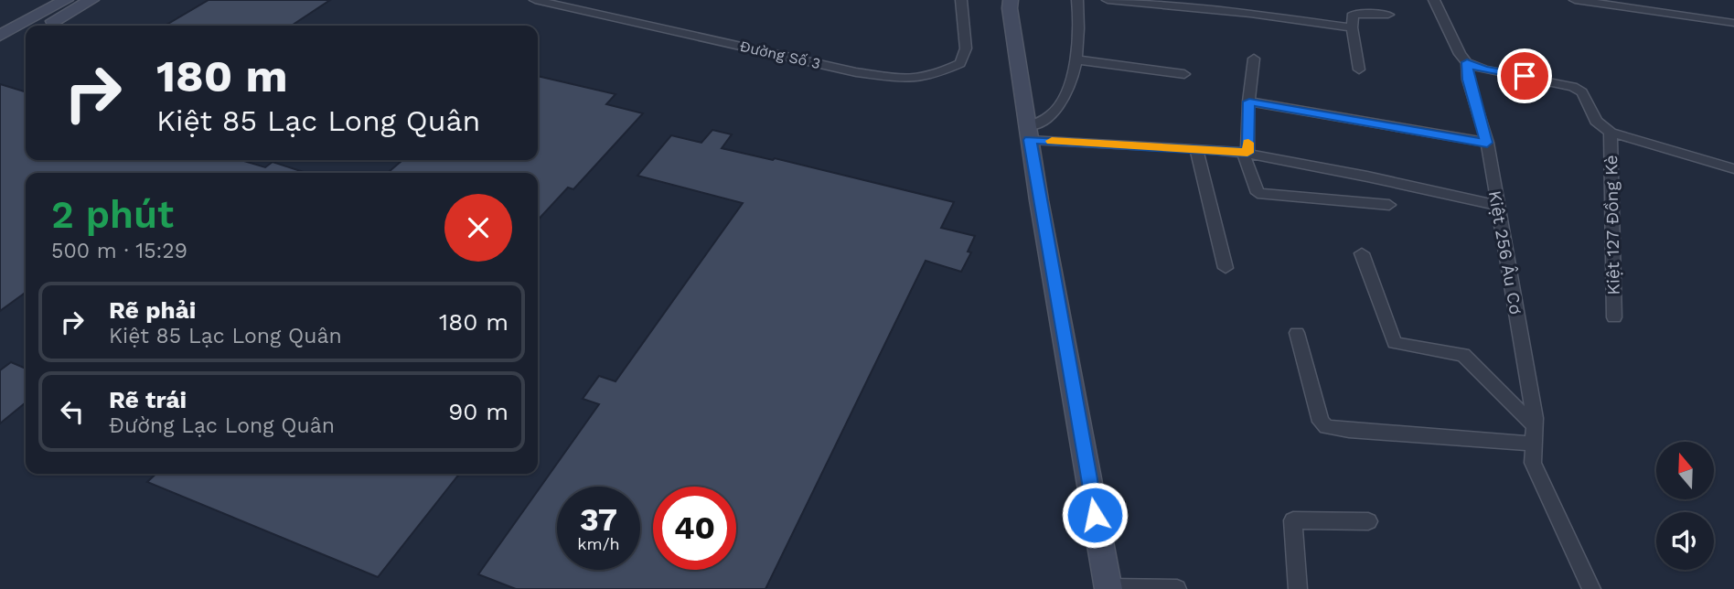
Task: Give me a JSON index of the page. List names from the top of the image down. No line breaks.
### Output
{"streets":{"street":["Đường Số 3","Kiệt 127 Đồng Kè","Kiệt 256 Âu Cơ"]},"north":"top","page":{"turn":["180 m","Kiệt 85 Lạc Long Quân"],"heading":["2 phút","500 m · 15:29"],"list":[{"name":"Rẽ phải","note":"Kiệt 85 Lạc Long Quân","value":"180 m"},{"name":"Rẽ trái","note":"Đường Lạc Long Quân","value":"90 m"}],"speed":"37 km/h","limit":"40"}}
